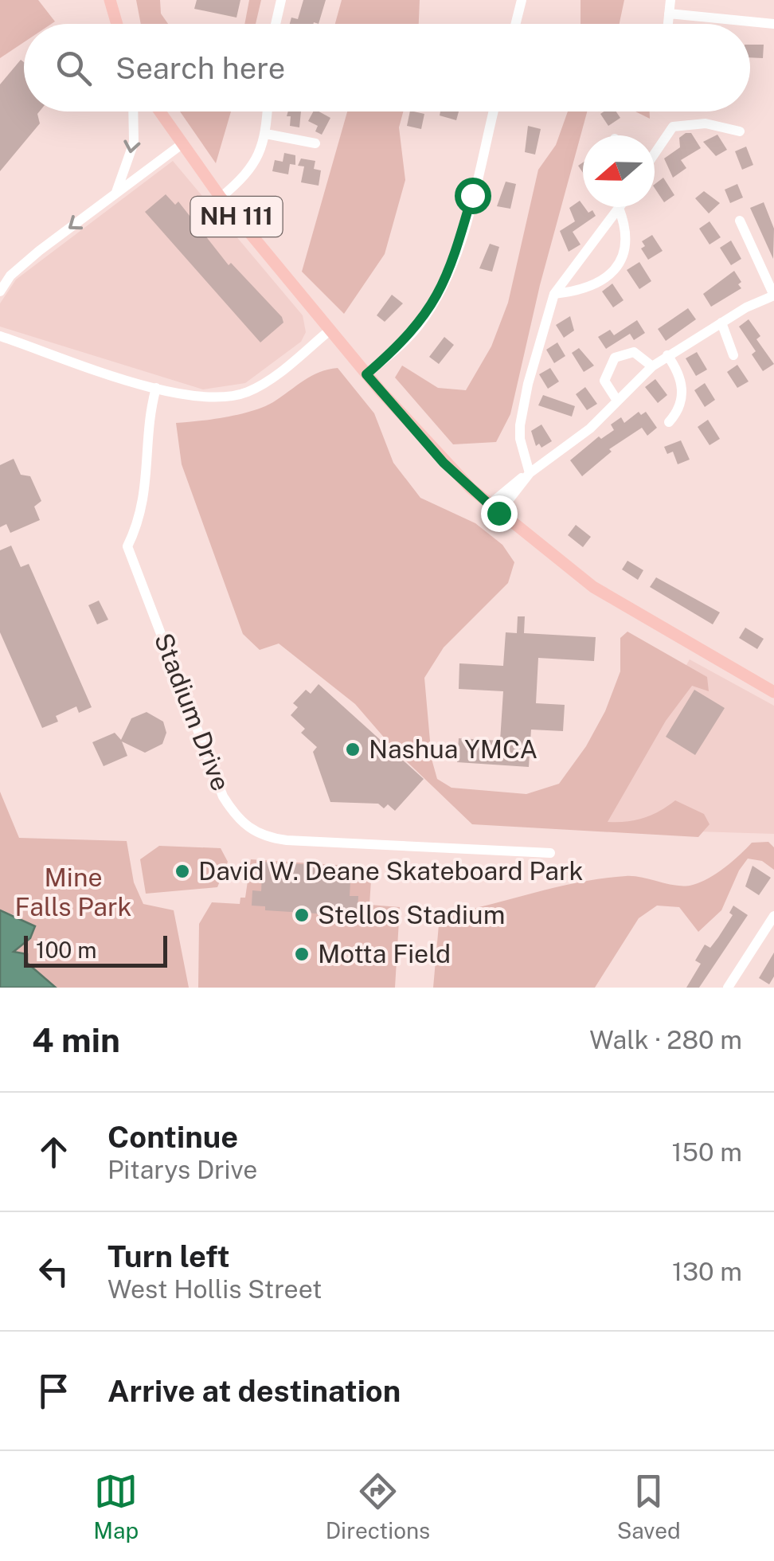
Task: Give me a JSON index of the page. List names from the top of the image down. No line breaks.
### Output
{"streets":{"main road":["NH 111"],"street":["Stadium Drive"]},"parks":["Mine Falls Park"],"places":["Nashua YMCA","David W. Deane Skateboard Park","Stellos Stadium","Motta Field"],"scale_bar":"100 m","north":"left","page":{"search":"Search here","scale":"100 m","heading":["4 min","Walk · 280 m"],"list":[["Continue","Pitarys Drive","150 m"],["Turn left","West Hollis Street","130 m"],"Arrive at destination"],"nav":["Map","Directions","Saved"]}}
